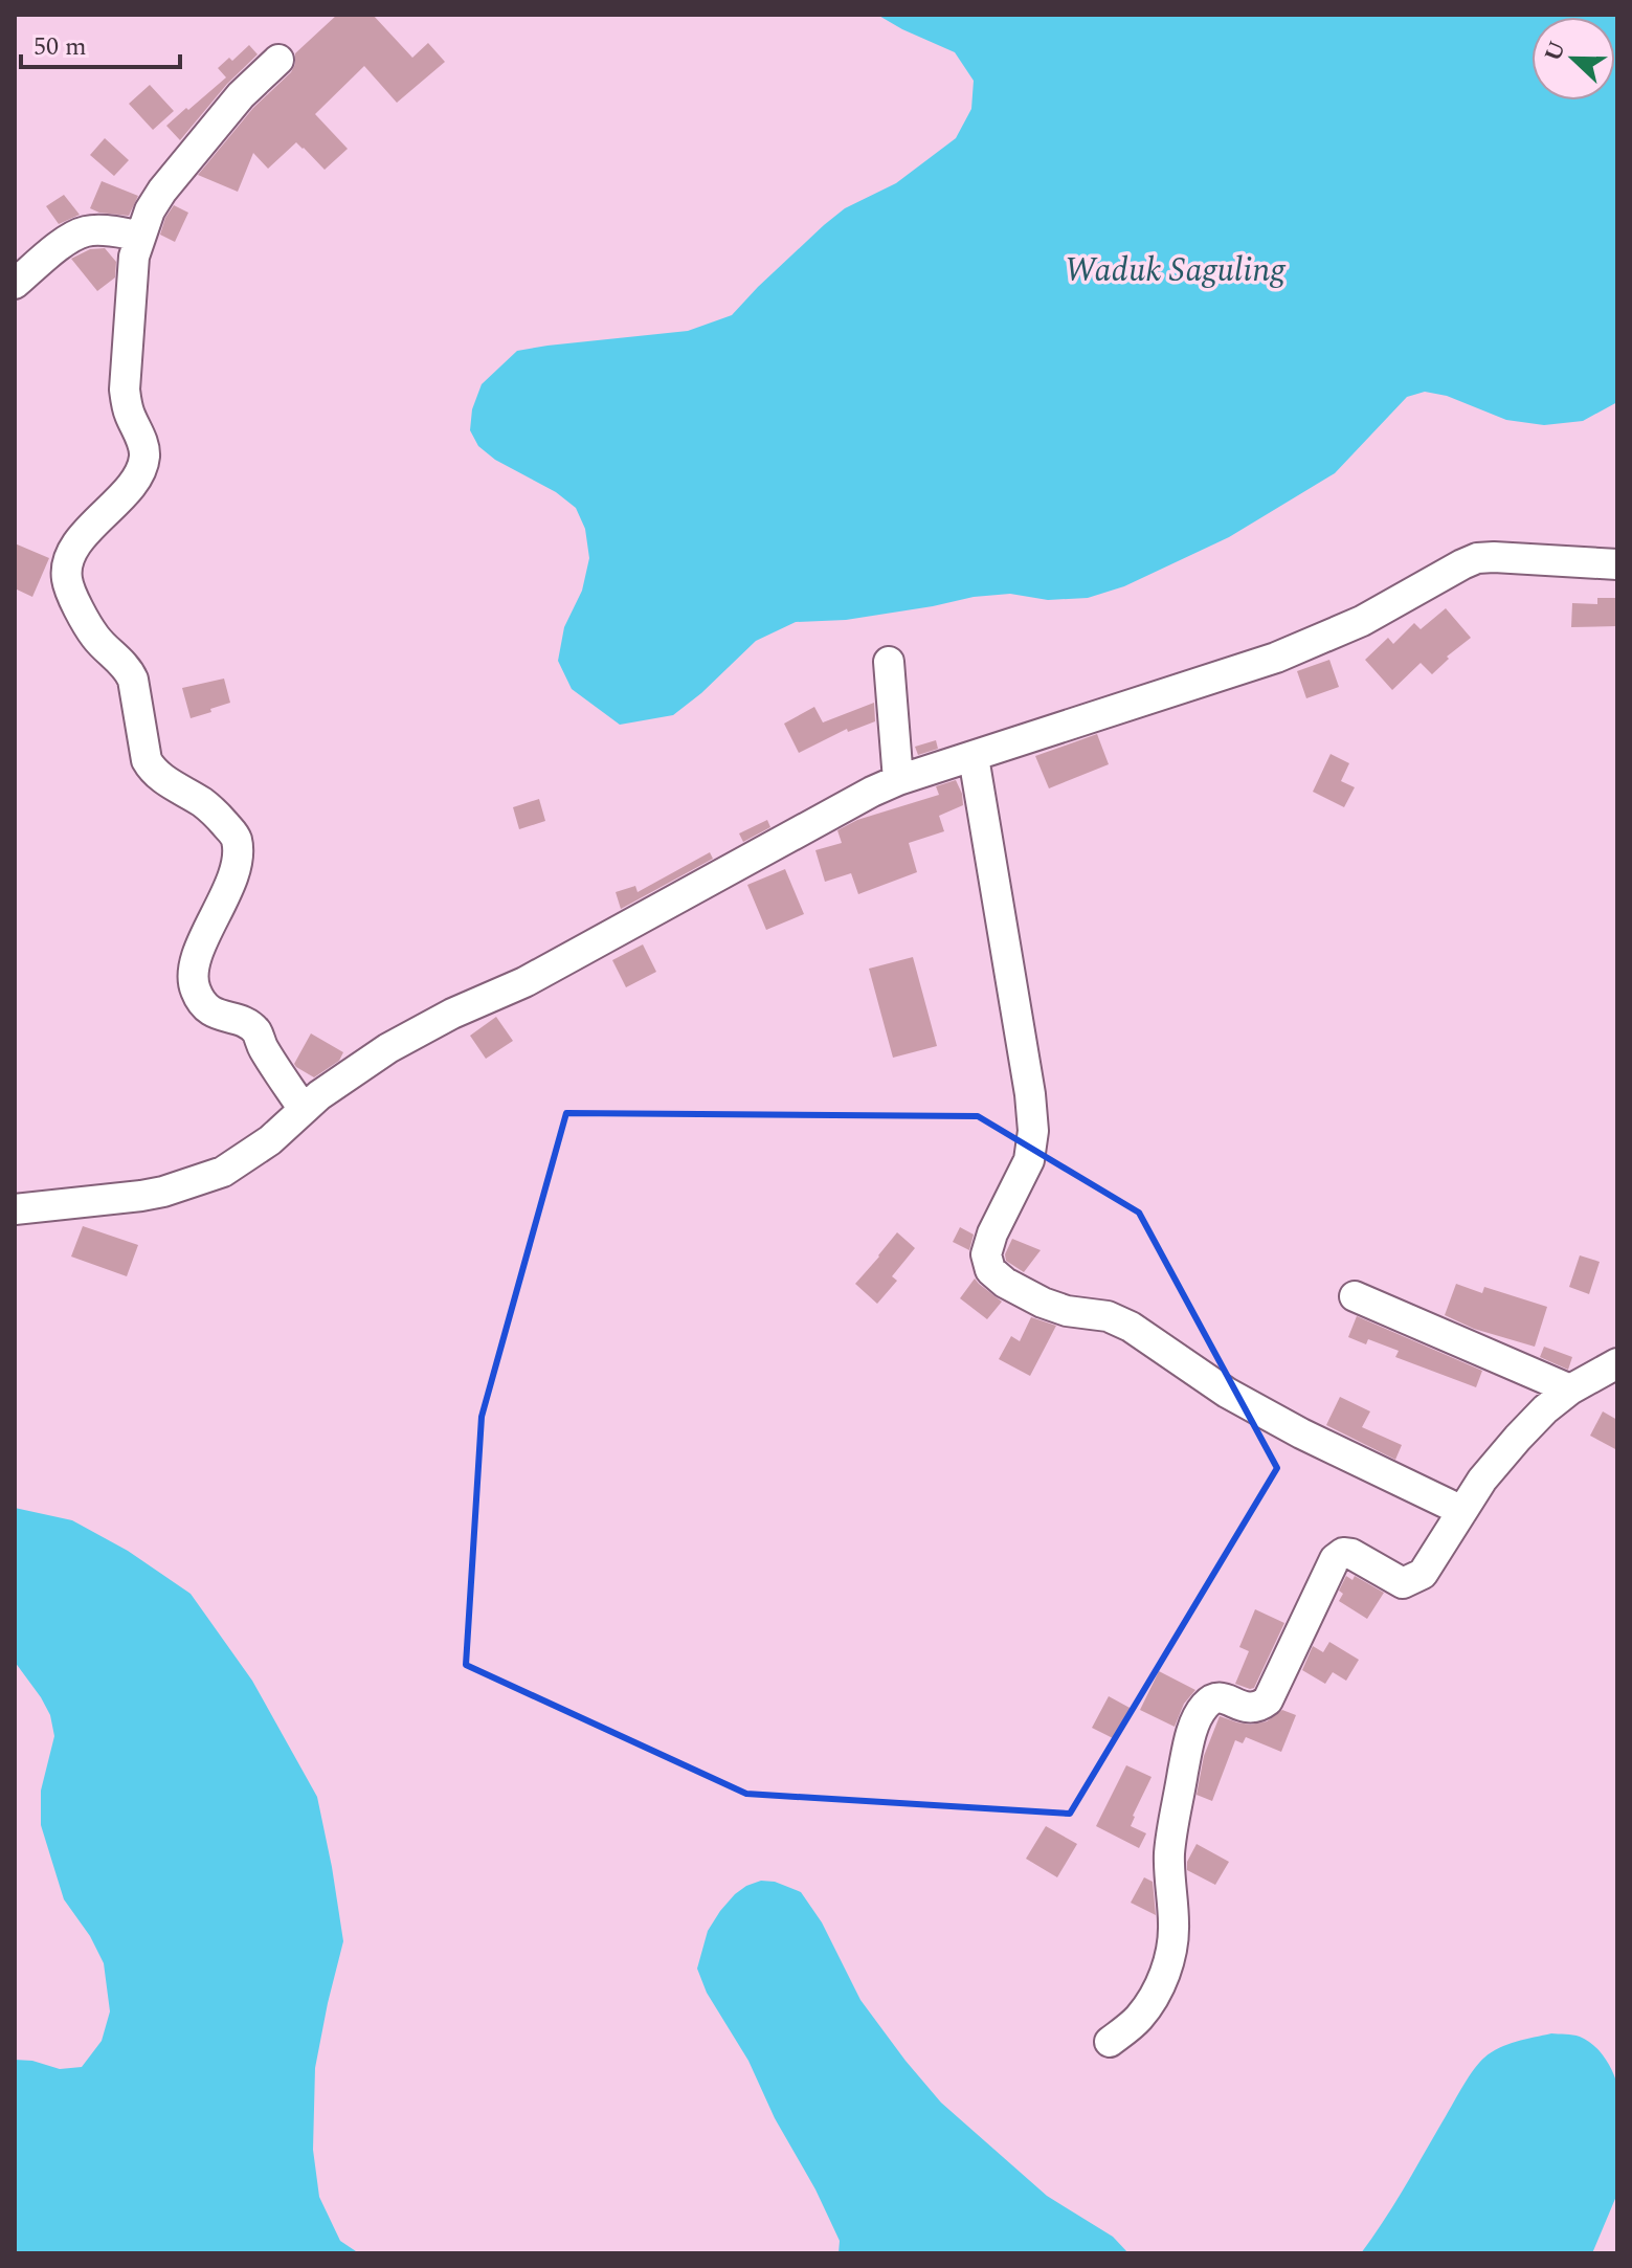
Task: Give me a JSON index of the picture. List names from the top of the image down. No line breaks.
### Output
{"water":["Waduk Saguling"],"scale_bar":"50 m","north":"left"}
